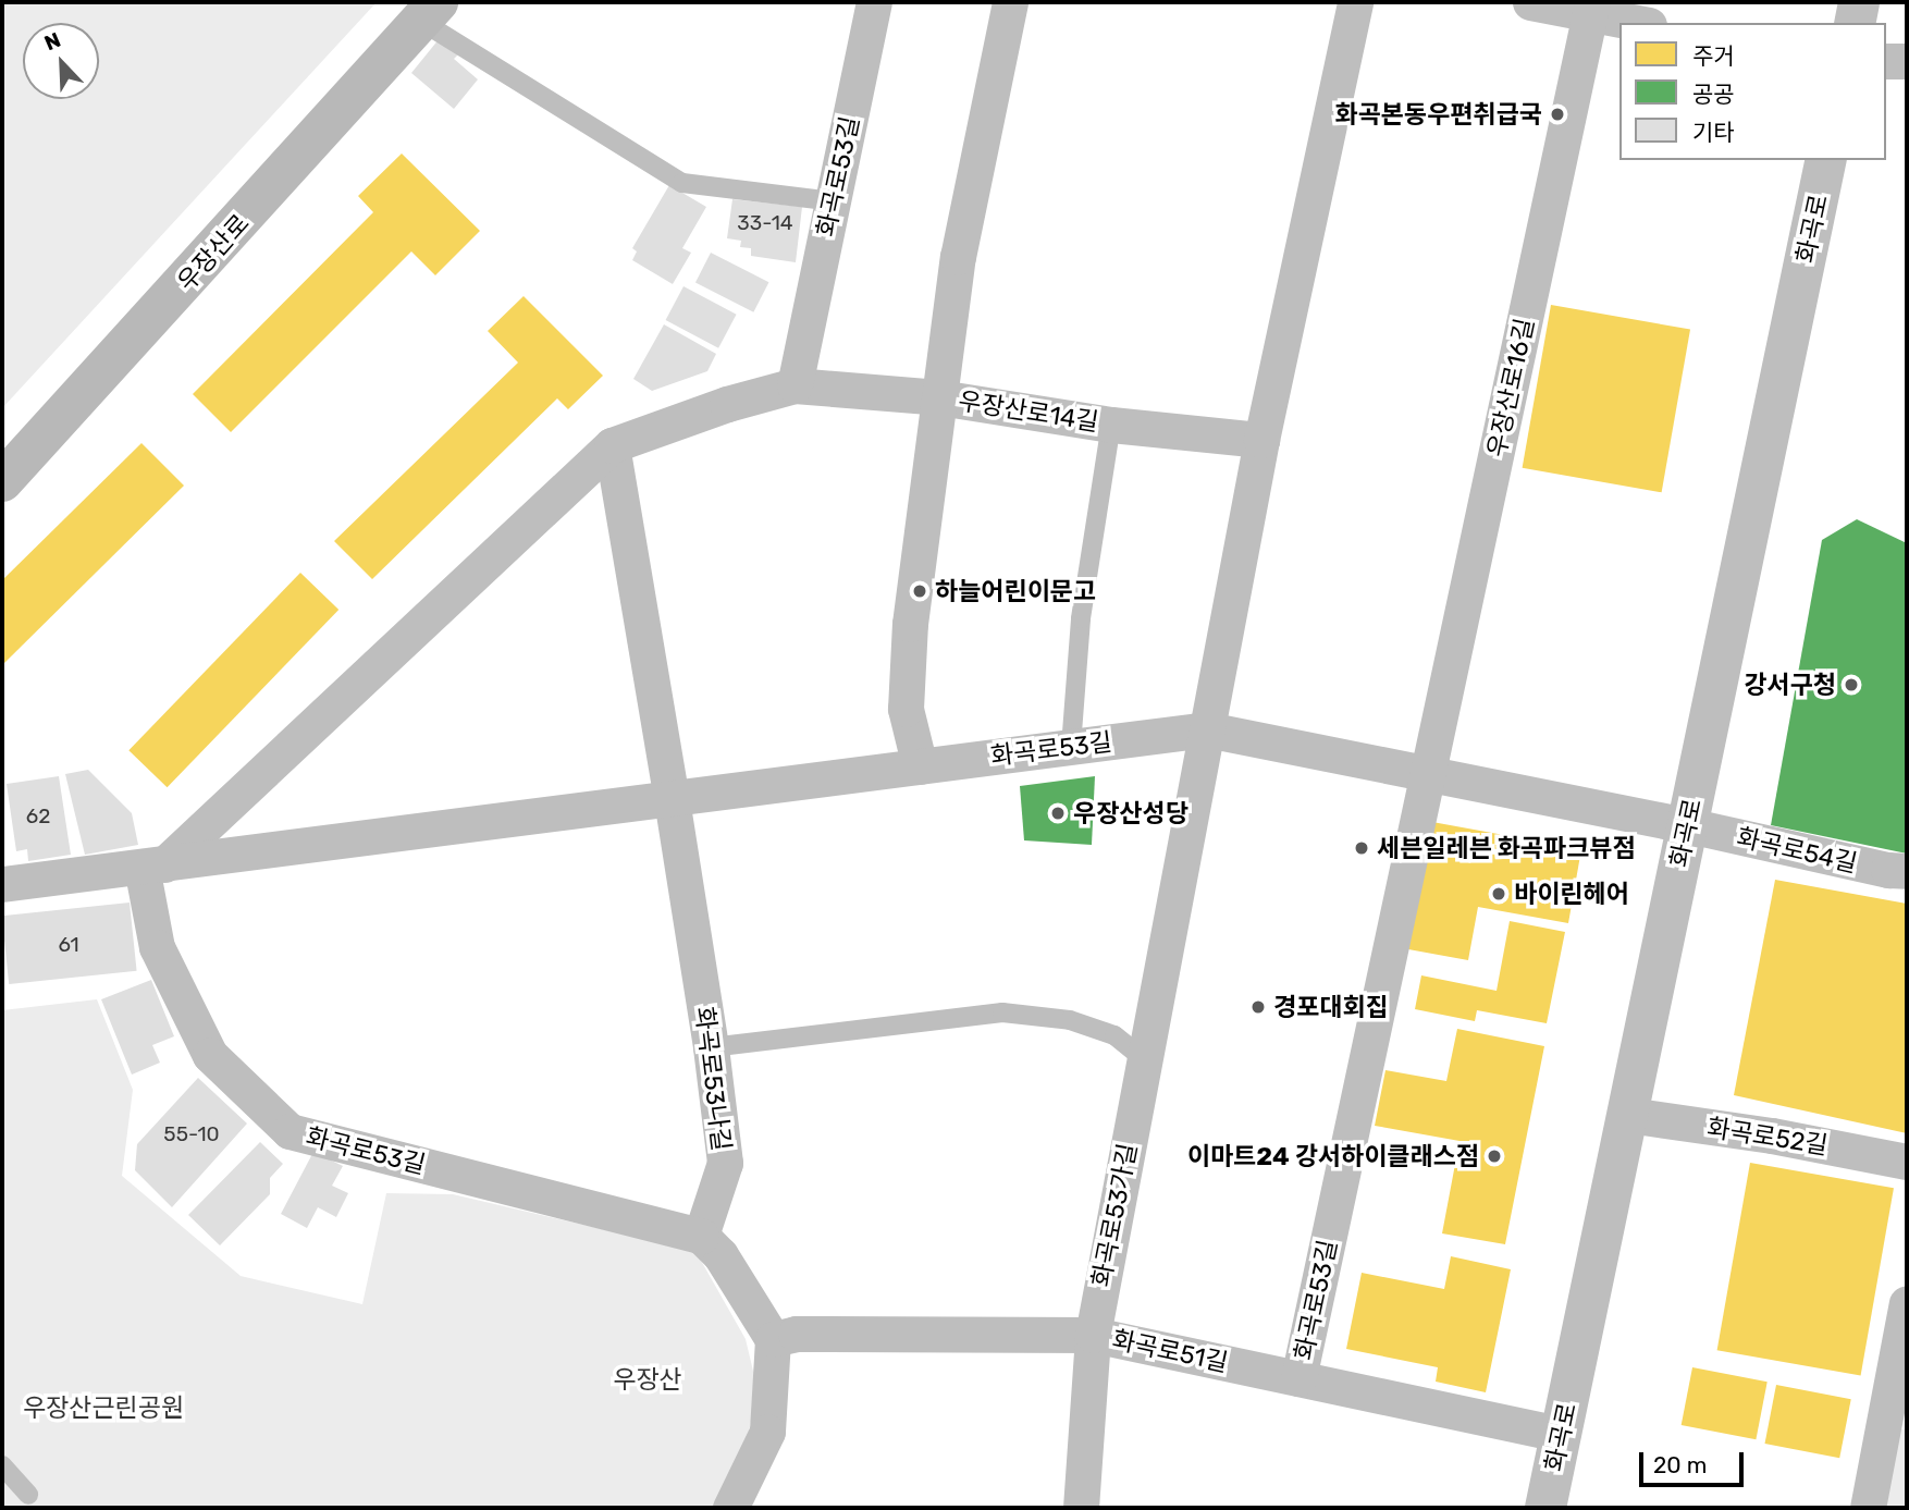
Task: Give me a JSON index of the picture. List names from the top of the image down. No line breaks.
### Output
{"streets":{"main road":["화곡로"],"street":["화곡로53길","우장산로","우장산로16길","우장산로14길","화곡로54길","화곡로53나길","화곡로52길","화곡로53가길","화곡로51길"]},"crossings":[["화곡로53길","화곡로"],["화곡로53길","우장산로"],["화곡로53길","우장산로16길"],["화곡로53길","우장산로14길"],["화곡로53길","화곡로54길"],["화곡로53길","화곡로53나길"],["화곡로53길","화곡로53가길"],["화곡로53길","화곡로51길"],["화곡로","화곡로54길"],["화곡로","화곡로52길"],["화곡로","화곡로51길"],["화곡로53가길","화곡로51길"]],"parks":["우장산","우장산근린공원"],"places":["화곡본동우편취급국","하늘어린이문고","강서구청","우장산성당","세븐일레븐 화곡파크뷰점","바이린헤어","경포대회집","이마트24 강서하이클래스점"],"house_numbers":["33-14","62","61","55-10"],"legend":["주거","공공","기타"],"scale_bar":"20 m","north":"top left"}
